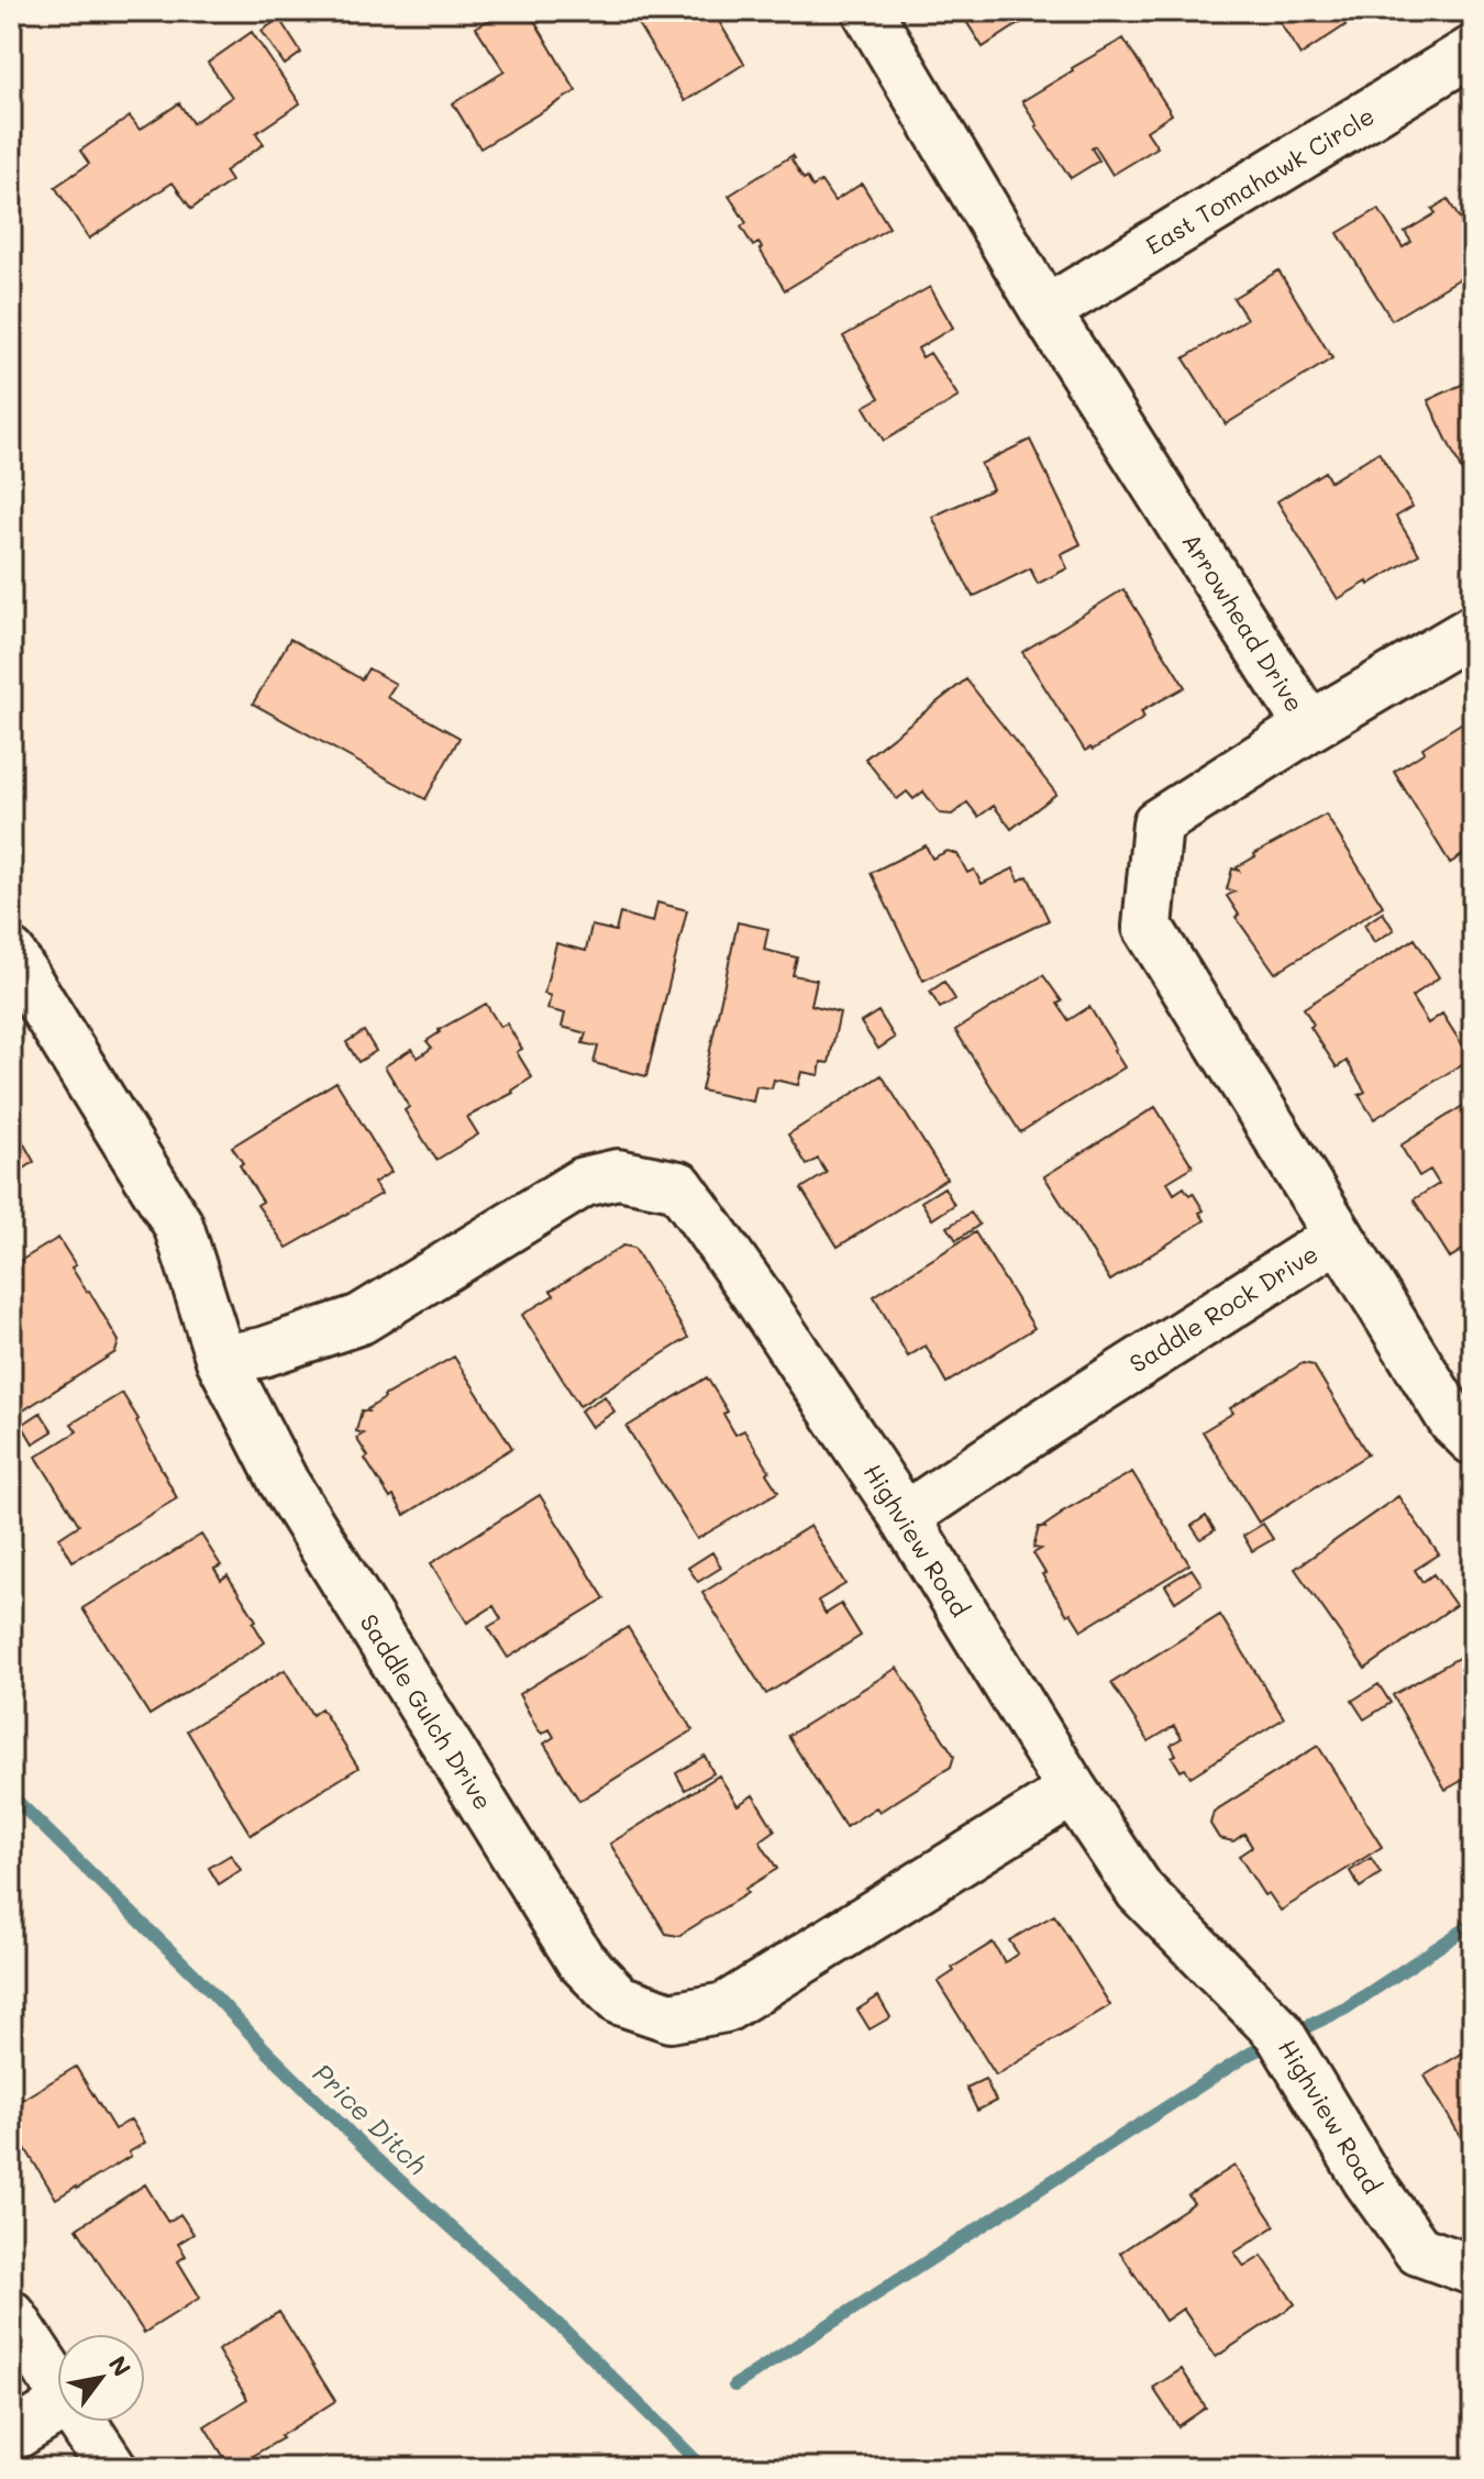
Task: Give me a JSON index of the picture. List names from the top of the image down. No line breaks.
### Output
{"streets":{"street":["East Tomahawk Circle","Arrowhead Drive","Saddle Rock Drive","Highview Road","Saddle Gulch Drive"]},"crossings":[["East Tomahawk Circle","Arrowhead Drive"],["Arrowhead Drive","Saddle Rock Drive"],["Saddle Rock Drive","Highview Road"],["Highview Road","Saddle Gulch Drive"]],"water":["Price Ditch"],"north":"top right"}
